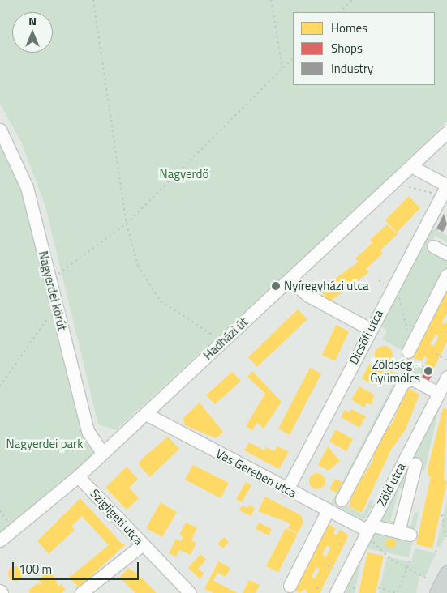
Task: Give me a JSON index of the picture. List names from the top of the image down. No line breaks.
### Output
{"streets":{"street":["Nagyerdei körút","Dicsőfi utca","Hadházi út","Vas Gereben utca","Zöld utca","Szigligeti utca"]},"crossings":[["Nagyerdei körút","Hadházi út"],["Dicsőfi utca","Vas Gereben utca"],["Hadházi út","Vas Gereben utca"],["Hadházi út","Szigligeti utca"],["Vas Gereben utca","Zöld utca"]],"parks":["Nagyerdő","Nagyerdei park"],"places":["Nyíregyházi utca","Zöldség - Gyümölcs"],"legend":["Homes","Shops","Industry"],"scale_bar":"100 m","north":"top"}
